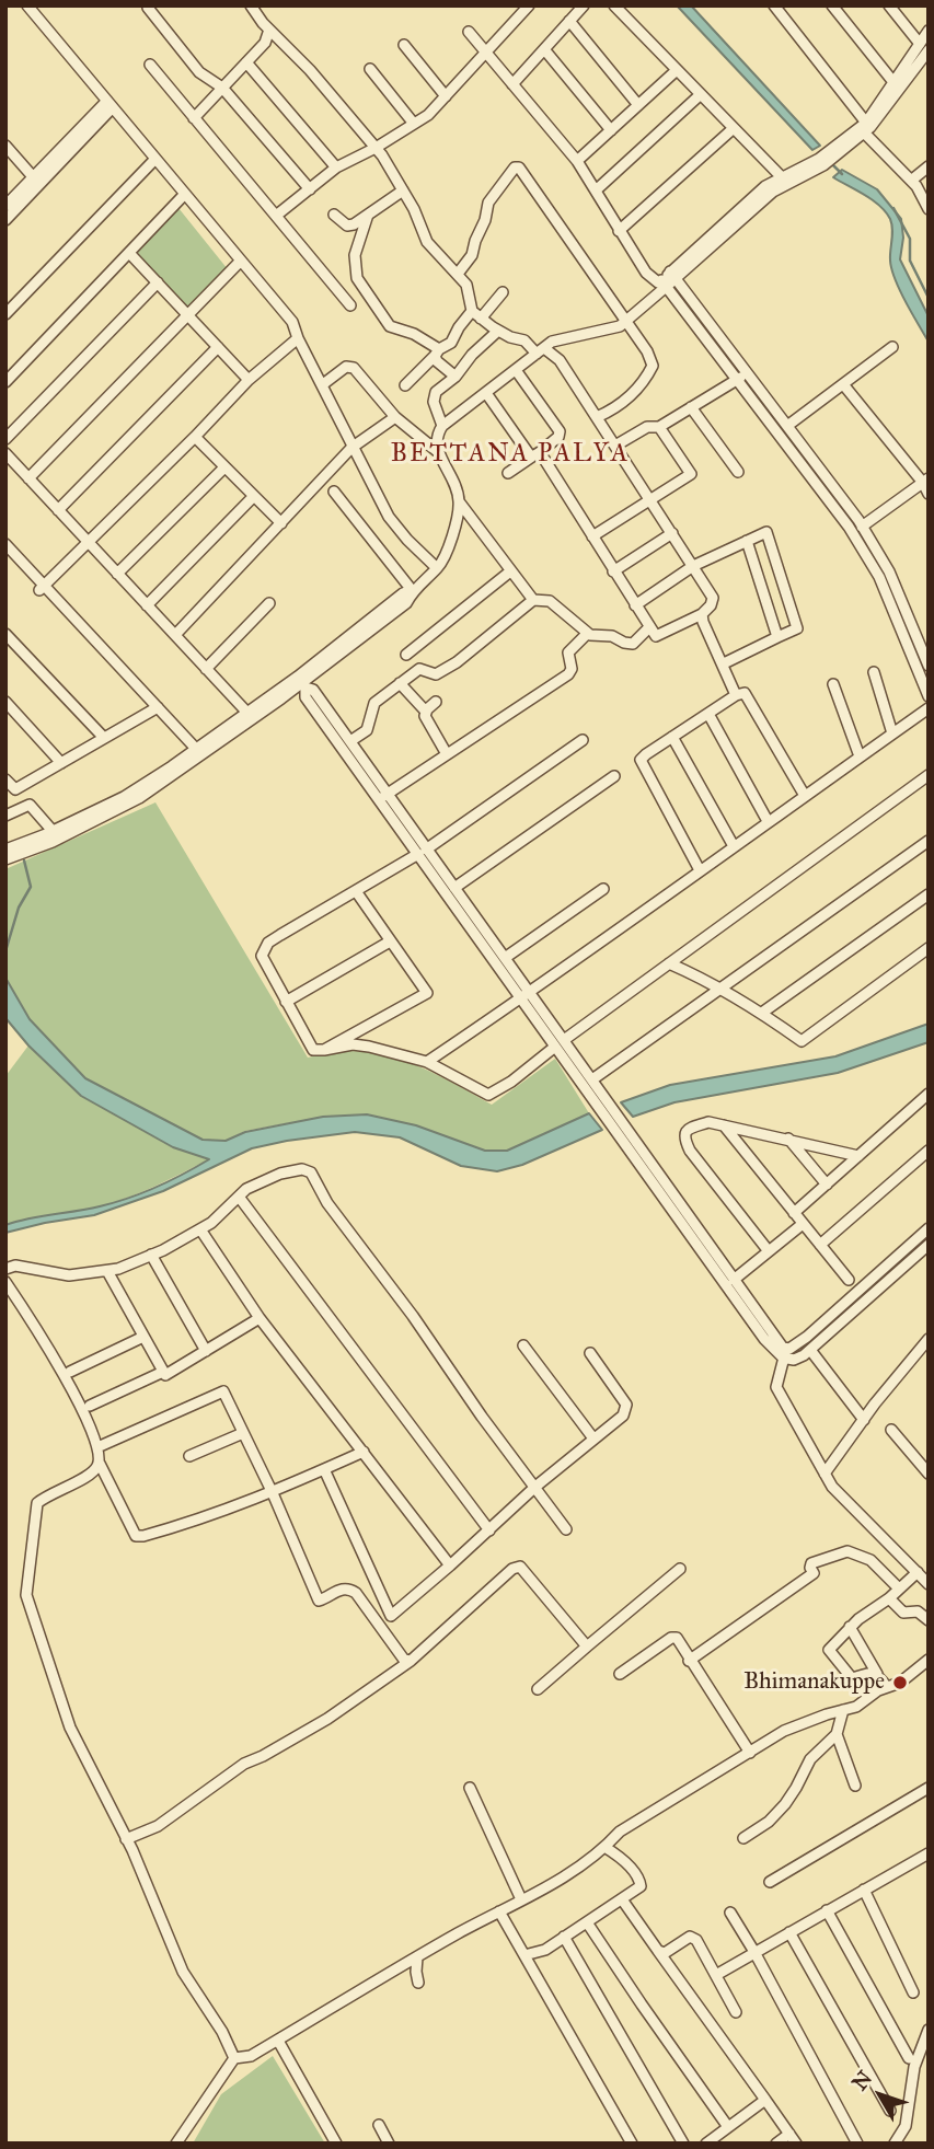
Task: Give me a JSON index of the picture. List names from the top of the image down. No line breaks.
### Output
{"districts":["BETTANA PALYA"],"places":["Bhimanakuppe"],"north":"top left"}
